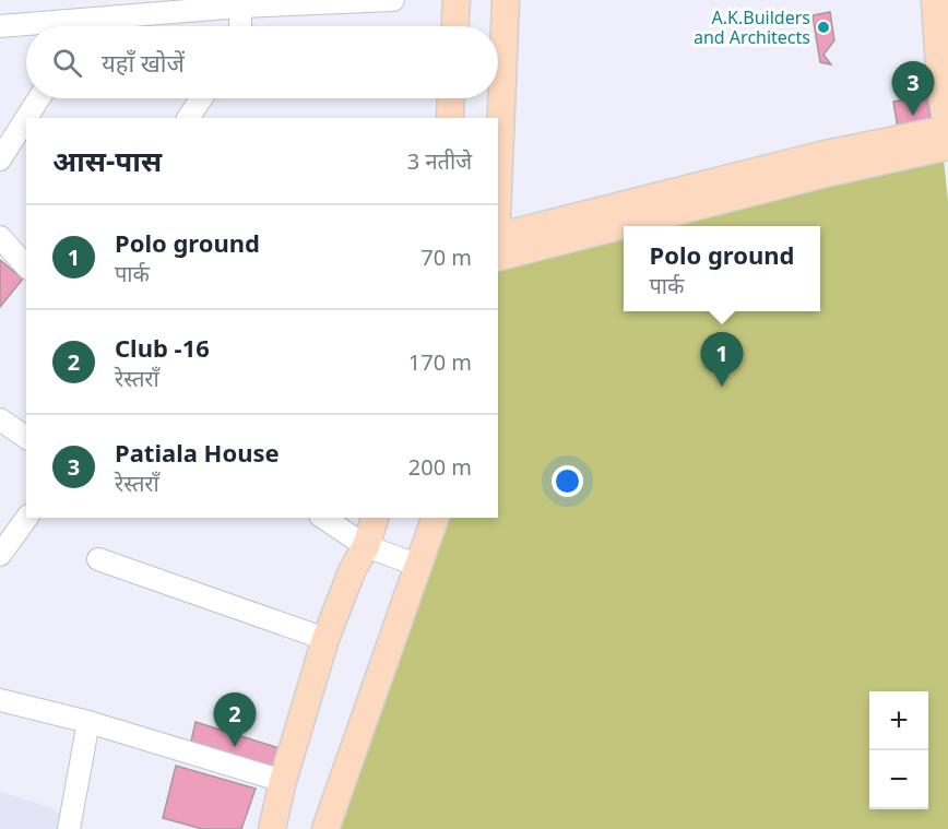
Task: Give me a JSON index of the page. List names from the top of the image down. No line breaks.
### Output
{"places":["A.K.Builders and Architects"],"page":{"search":"यहाँ खोजें","pins":["3","1","2"],"heading":["आस-पास","3 नतीजे"],"list":[{"mark":"1","name":"Polo ground","note":"पार्क","value":"70 m"},{"mark":"2","name":"Club -16","note":"रेस्तराँ","value":"170 m"},{"mark":"3","name":"Patiala House","note":"रेस्तराँ","value":"200 m"}],"popup":["Polo ground","पार्क"],"map_buttons":["+","−"]}}
